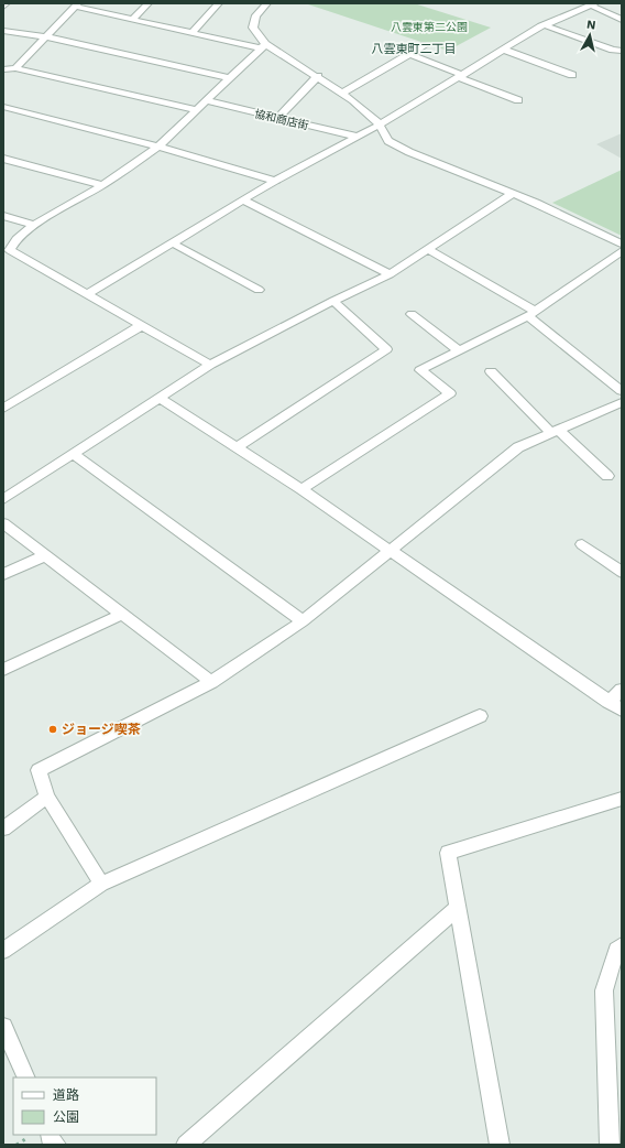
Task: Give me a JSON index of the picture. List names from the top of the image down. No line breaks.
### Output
{"streets":{"street":["協和商店街"]},"districts":["八雲東町二丁目"],"parks":["八雲東第二公園"],"places":["ジョージ喫茶"],"legend":["道路","公園"],"north":"top"}
